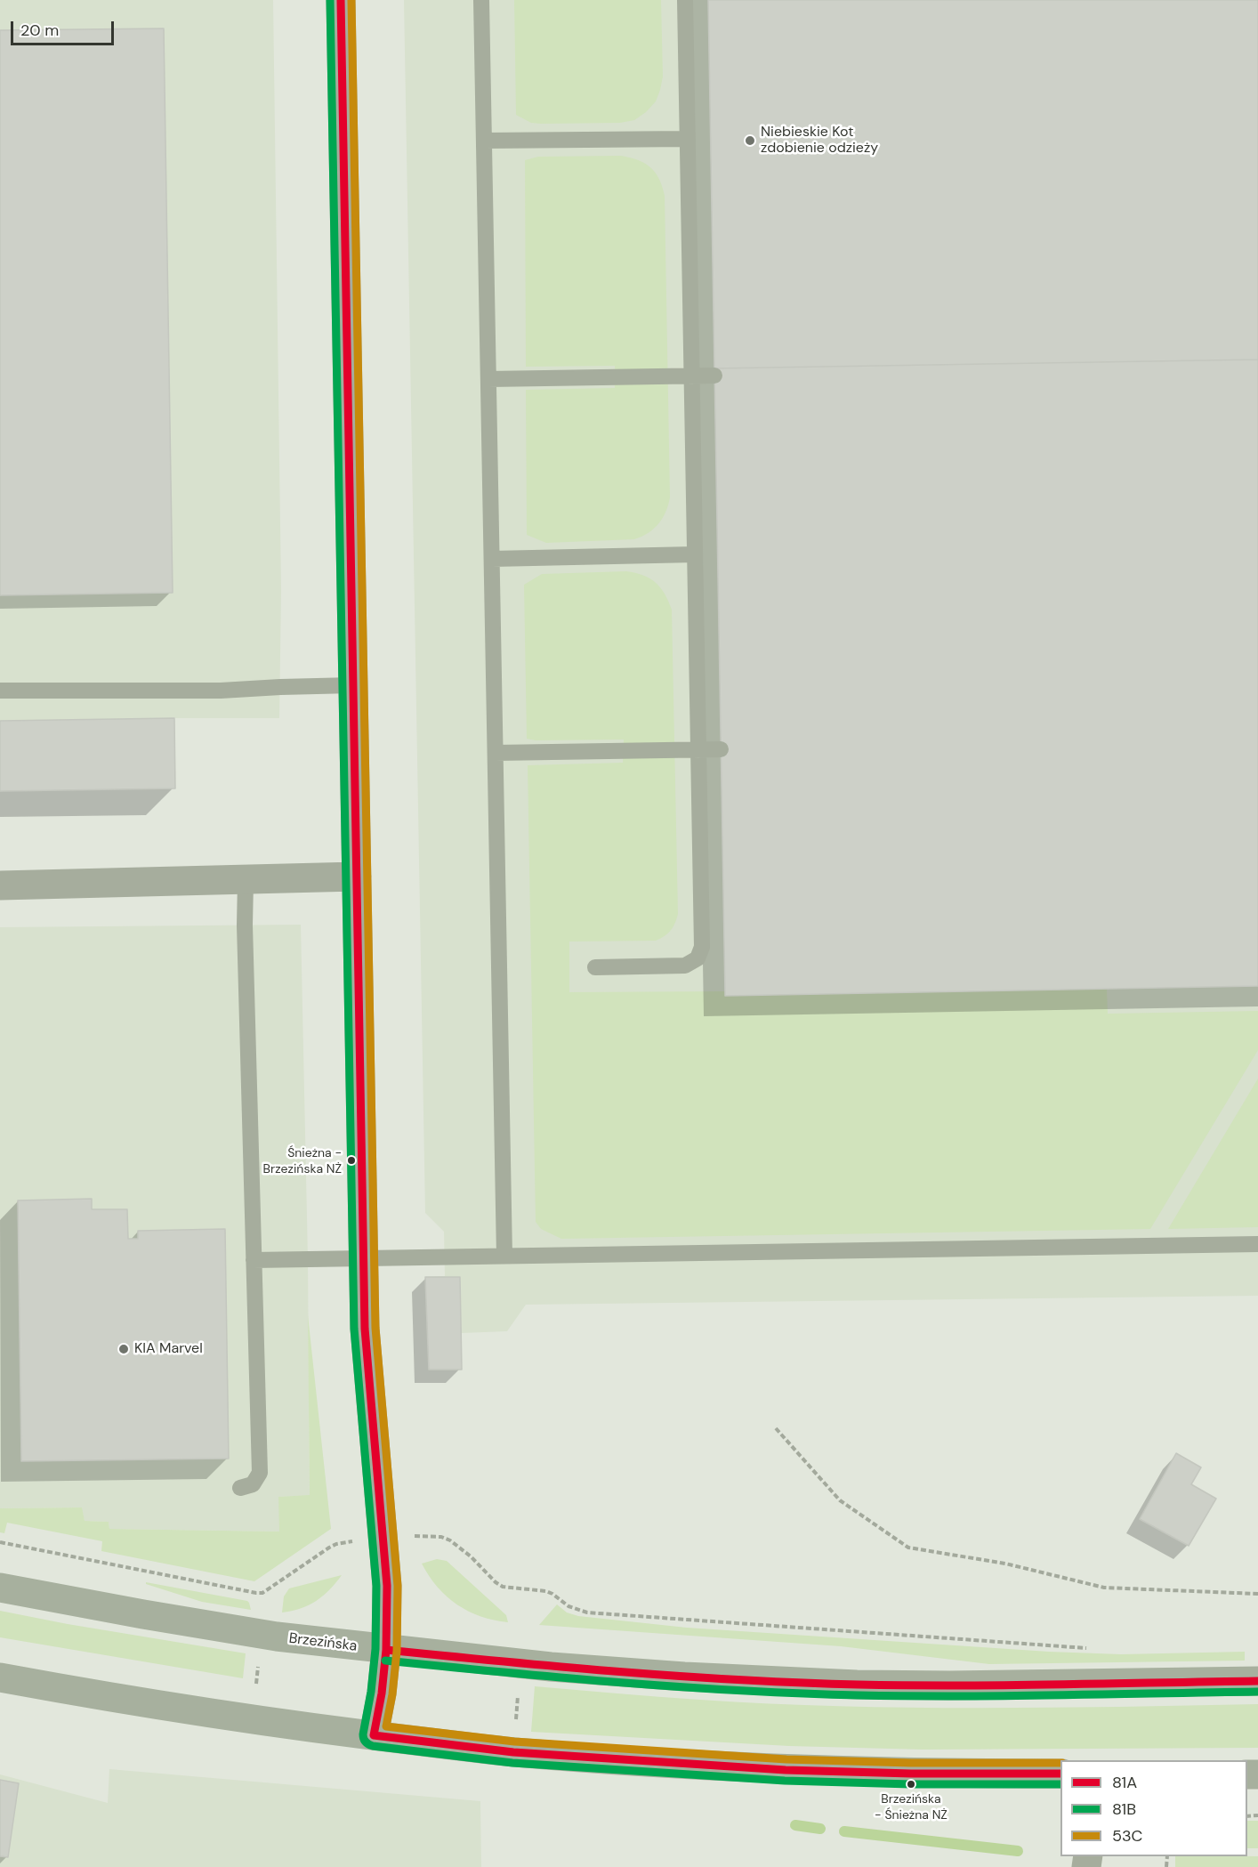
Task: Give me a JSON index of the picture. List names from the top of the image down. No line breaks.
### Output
{"streets":{"main road":["Brzezińska"]},"places":["Niebieskie Kot zdobienie odzieży","Śnieżna - Brzezińska NŻ","KIA Marvel","Brzezińska - Śnieżna NŻ"],"lines":["transit line 81A","transit line 81B","transit line 53C"],"legend":["81A","81B","53C"],"scale_bar":"20 m"}
